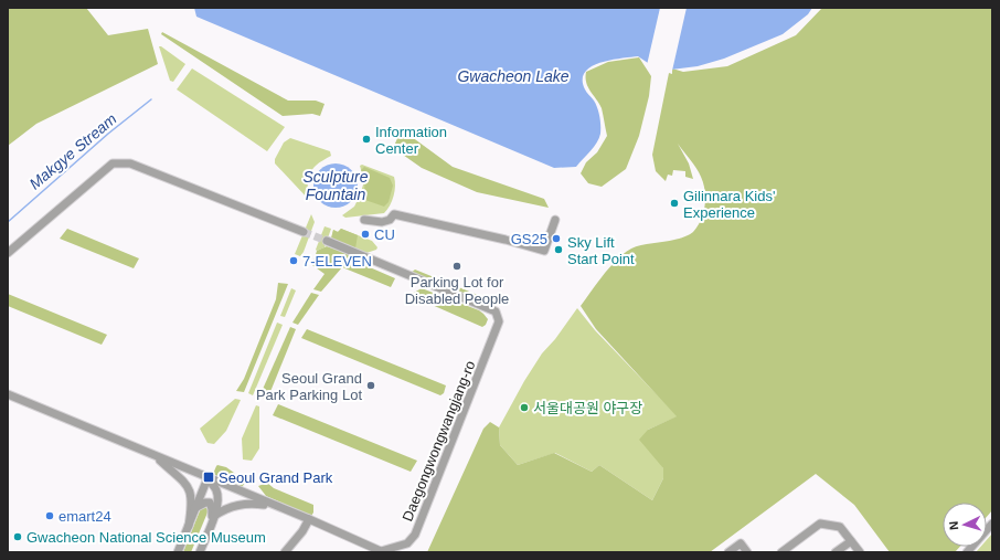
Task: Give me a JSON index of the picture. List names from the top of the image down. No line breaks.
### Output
{"streets":{"street":["Daegongwongwangjang-ro"]},"water":["Gwacheon Lake","Makgye Stream","Sculpture Fountain"],"places":{"other":["Information Center","Gilinnara Kids' Experience","CU","GS25","Sky Lift Start Point","7-ELEVEN","Parking Lot for Disabled People","Seoul Grand Park Parking Lot","서울대공원 야구장","emart24","Gwacheon National Science Museum"],"transit":["Seoul Grand Park"]},"north":"left"}
